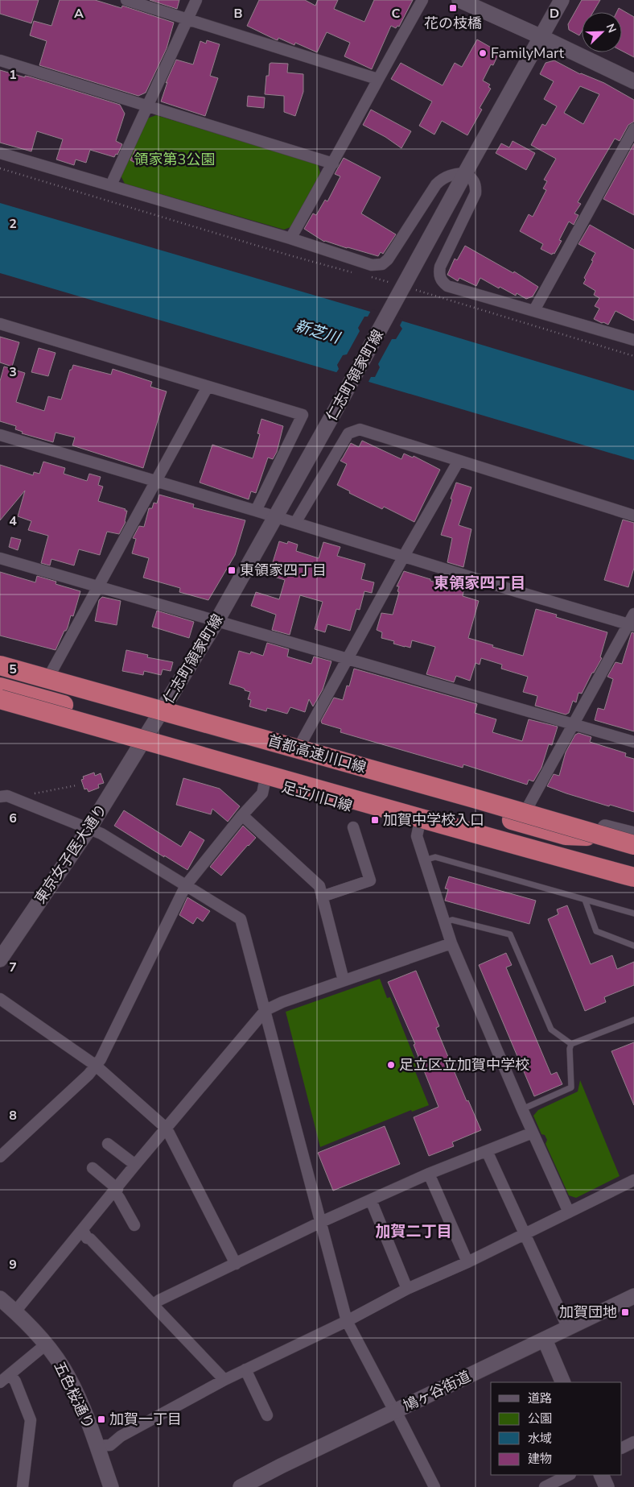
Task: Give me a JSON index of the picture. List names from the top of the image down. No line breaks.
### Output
{"streets":{"highway":["首都高速川口線"],"main road":["仁志町領家町線","足立川口線","東京女子医大通り","鳩ヶ谷街道","五色桜通り"]},"crossings":[["仁志町領家町線","足立川口線"],["仁志町領家町線","東京女子医大通り"],["足立川口線","東京女子医大通り"]],"districts":["東領家四丁目","加賀二丁目"],"water":["新芝川"],"parks":["領家第3公園"],"places":{"transit":["花の枝橋","東領家四丁目","加賀中学校入口","加賀団地","加賀一丁目"],"other":["FamilyMart","足立区立加賀中学校"]},"legend":["道路","公園","水域","建物"],"north":"top right","grid":{"columns":["A","B","C","D"],"rows":["1","2","3","4","5","6","7","8","9"]}}
